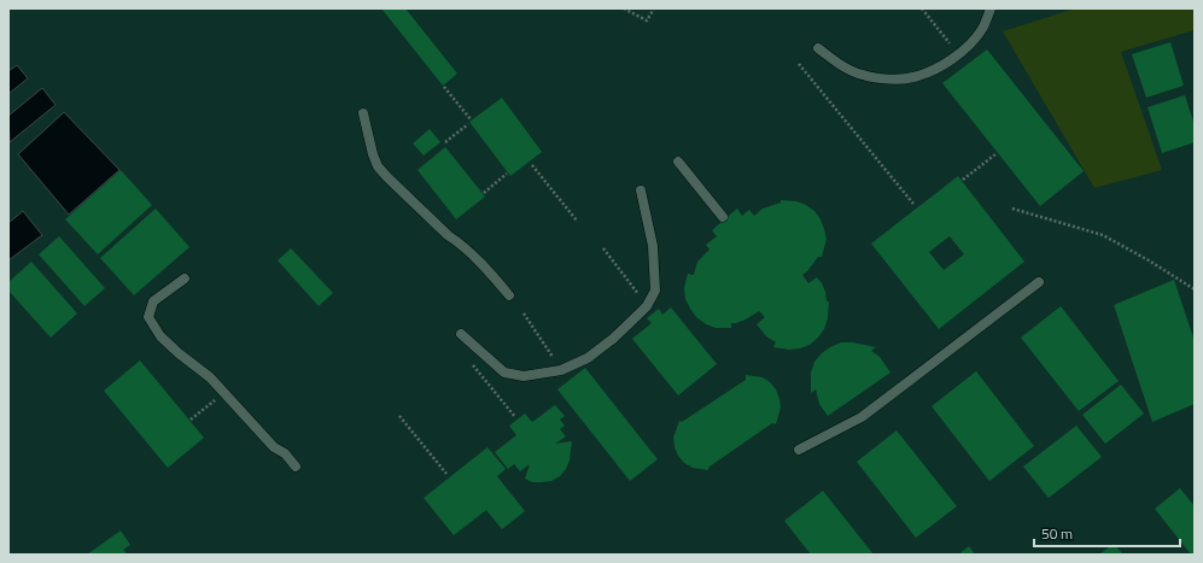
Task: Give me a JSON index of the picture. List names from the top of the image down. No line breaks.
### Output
{"scale_bar":"50 m"}
